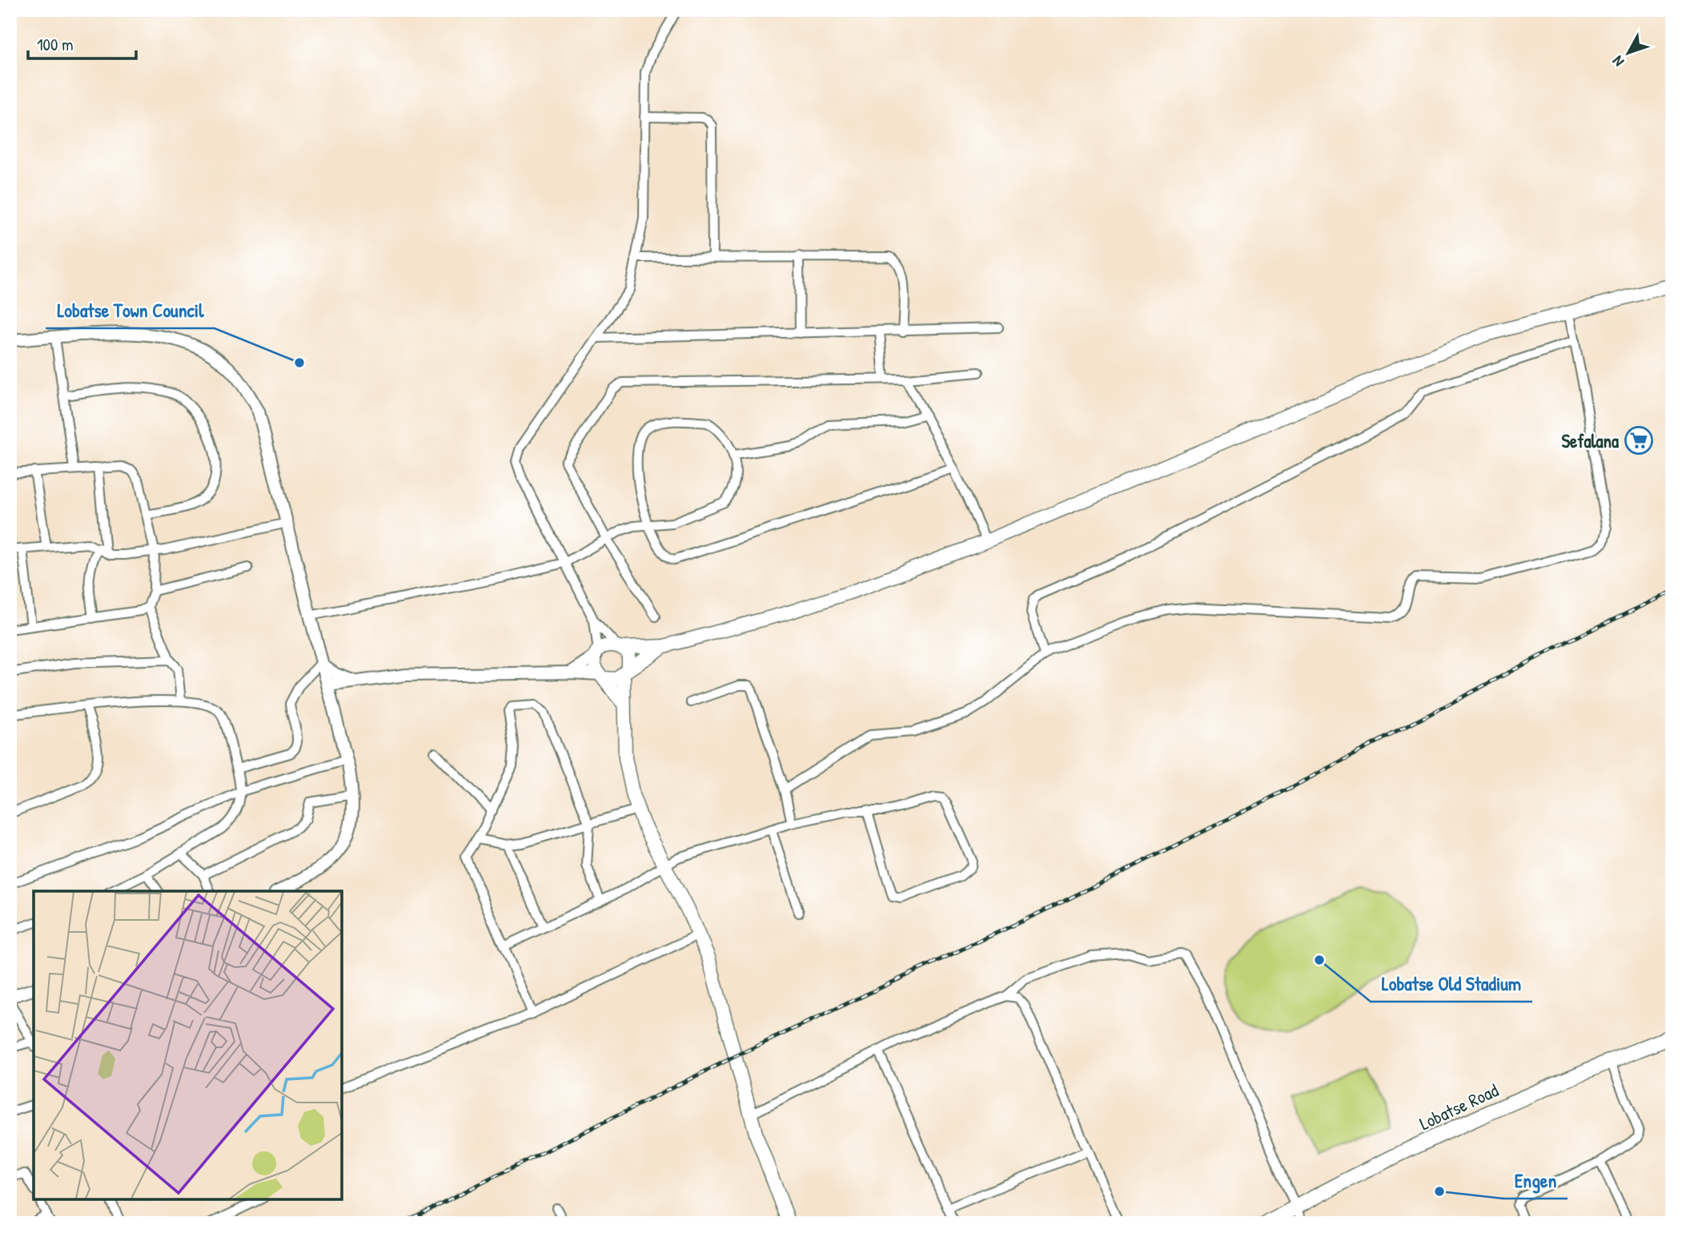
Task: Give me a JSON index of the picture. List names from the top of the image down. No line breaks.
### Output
{"streets":{"highway":["Lobatse Road"]},"places":{"other":["Lobatse Town Council","Lobatse Old Stadium","Engen"],"supermarket":["Sefalana"]},"scale_bar":"100 m","north":"bottom left"}
